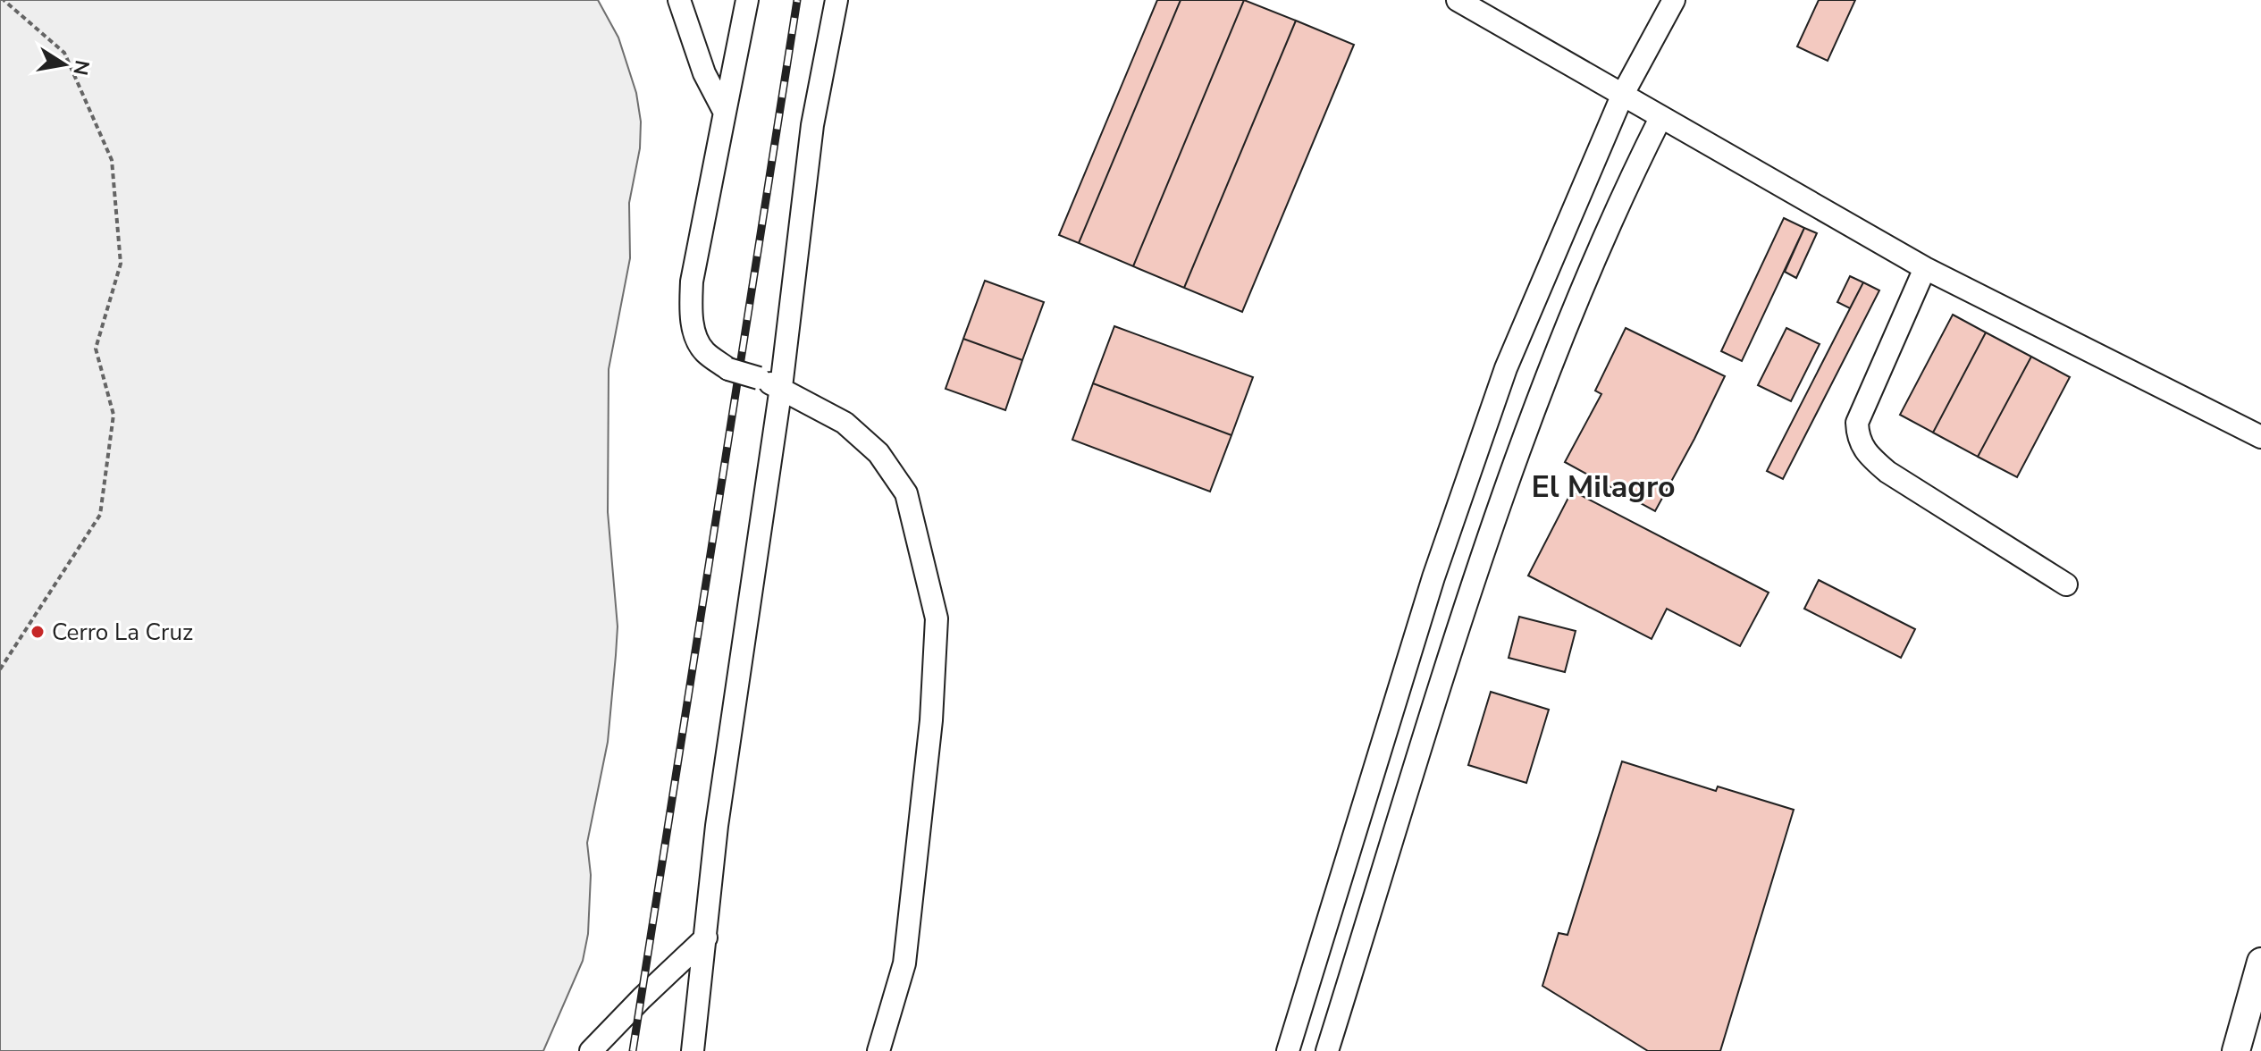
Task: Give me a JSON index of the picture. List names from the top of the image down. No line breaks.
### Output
{"districts":["El Milagro"],"places":["Cerro La Cruz"],"north":"right"}
